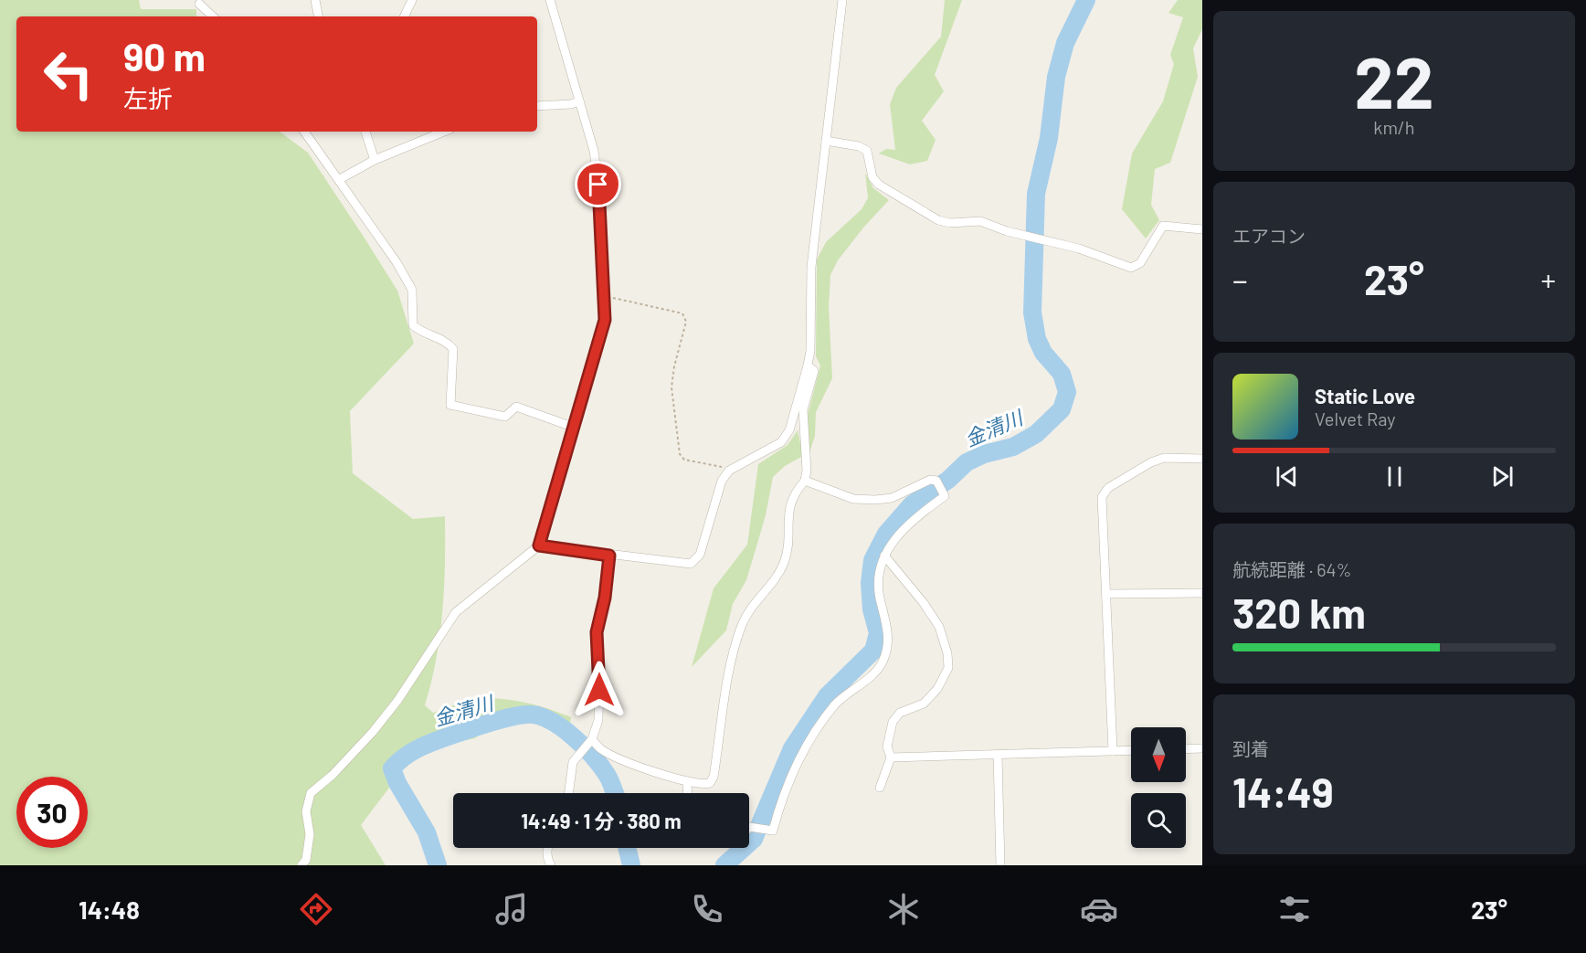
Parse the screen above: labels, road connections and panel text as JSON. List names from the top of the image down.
{
  "water": ["金清川"],
  "north": "bottom",
  "page": {
    "tile": [
      ["22", "km/h"],
      "エアコン",
      ["航続距離 · 64%", "320 km"],
      ["到着", "14:49"]
    ],
    "turn": ["90 m", "左折"],
    "heat": ["−", "23°", "+"],
    "song": ["Static Love", "Velvet Ray"],
    "limit": "30",
    "trip": "14:49 · 1 分 · 380 m",
    "tabs": ["14:48", "23°"]
  }
}
